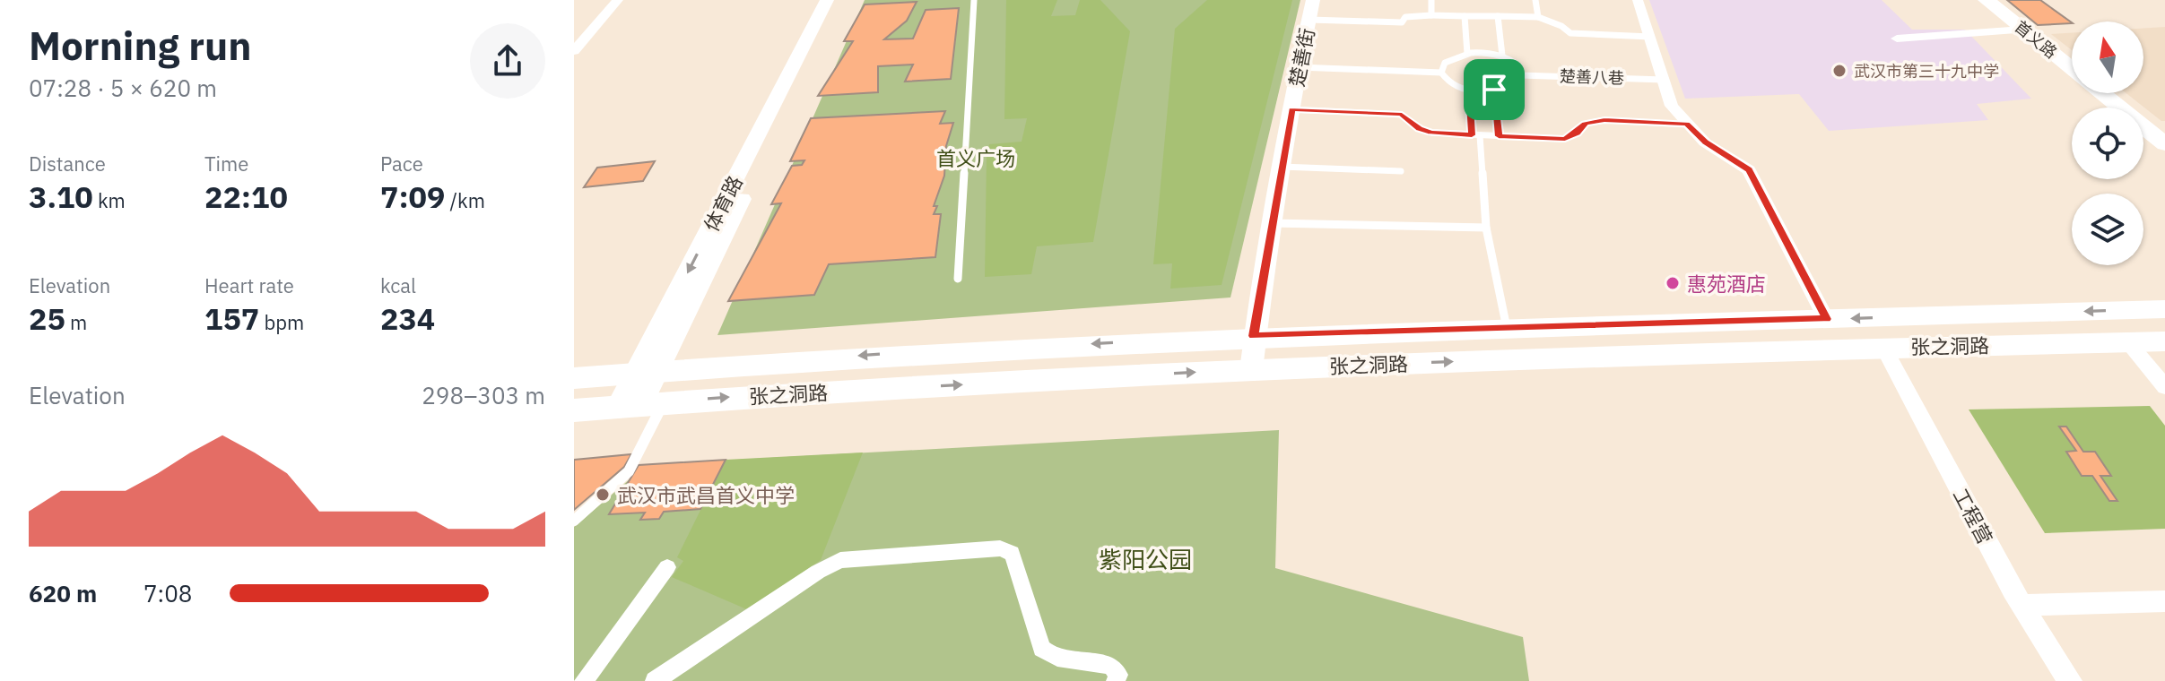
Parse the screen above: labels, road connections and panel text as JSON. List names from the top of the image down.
{
  "streets": {
    "main road": ["首义路", "张之洞路"],
    "street": ["楚善街", "体育路", "工程营"],
    "lane": ["楚善八巷"]
  },
  "crossings": [
    ["楚善街", "张之洞路"],
    ["体育路", "张之洞路"],
    ["张之洞路", "工程营"]
  ],
  "parks": ["首义广场", "紫阳公园"],
  "places": ["武汉市第三十九中学", "惠苑酒店", "武汉市武昌首义中学"],
  "north": "top",
  "page": {
    "heading": ["Morning run", "07:28 · 5 × 620 m"],
    "stats": [
      ["Distance", "3.10 km"],
      ["Time", "22:10"],
      ["Pace", "7:09 /km"],
      ["Elevation", "25 m"],
      ["Heart rate", "157 bpm"],
      ["kcal", "234"]
    ],
    "chart": ["Elevation", "298–303 m"],
    "list": [
      {
        "name": "620 m",
        "note": "7:08"
      }
    ]
  }
}
